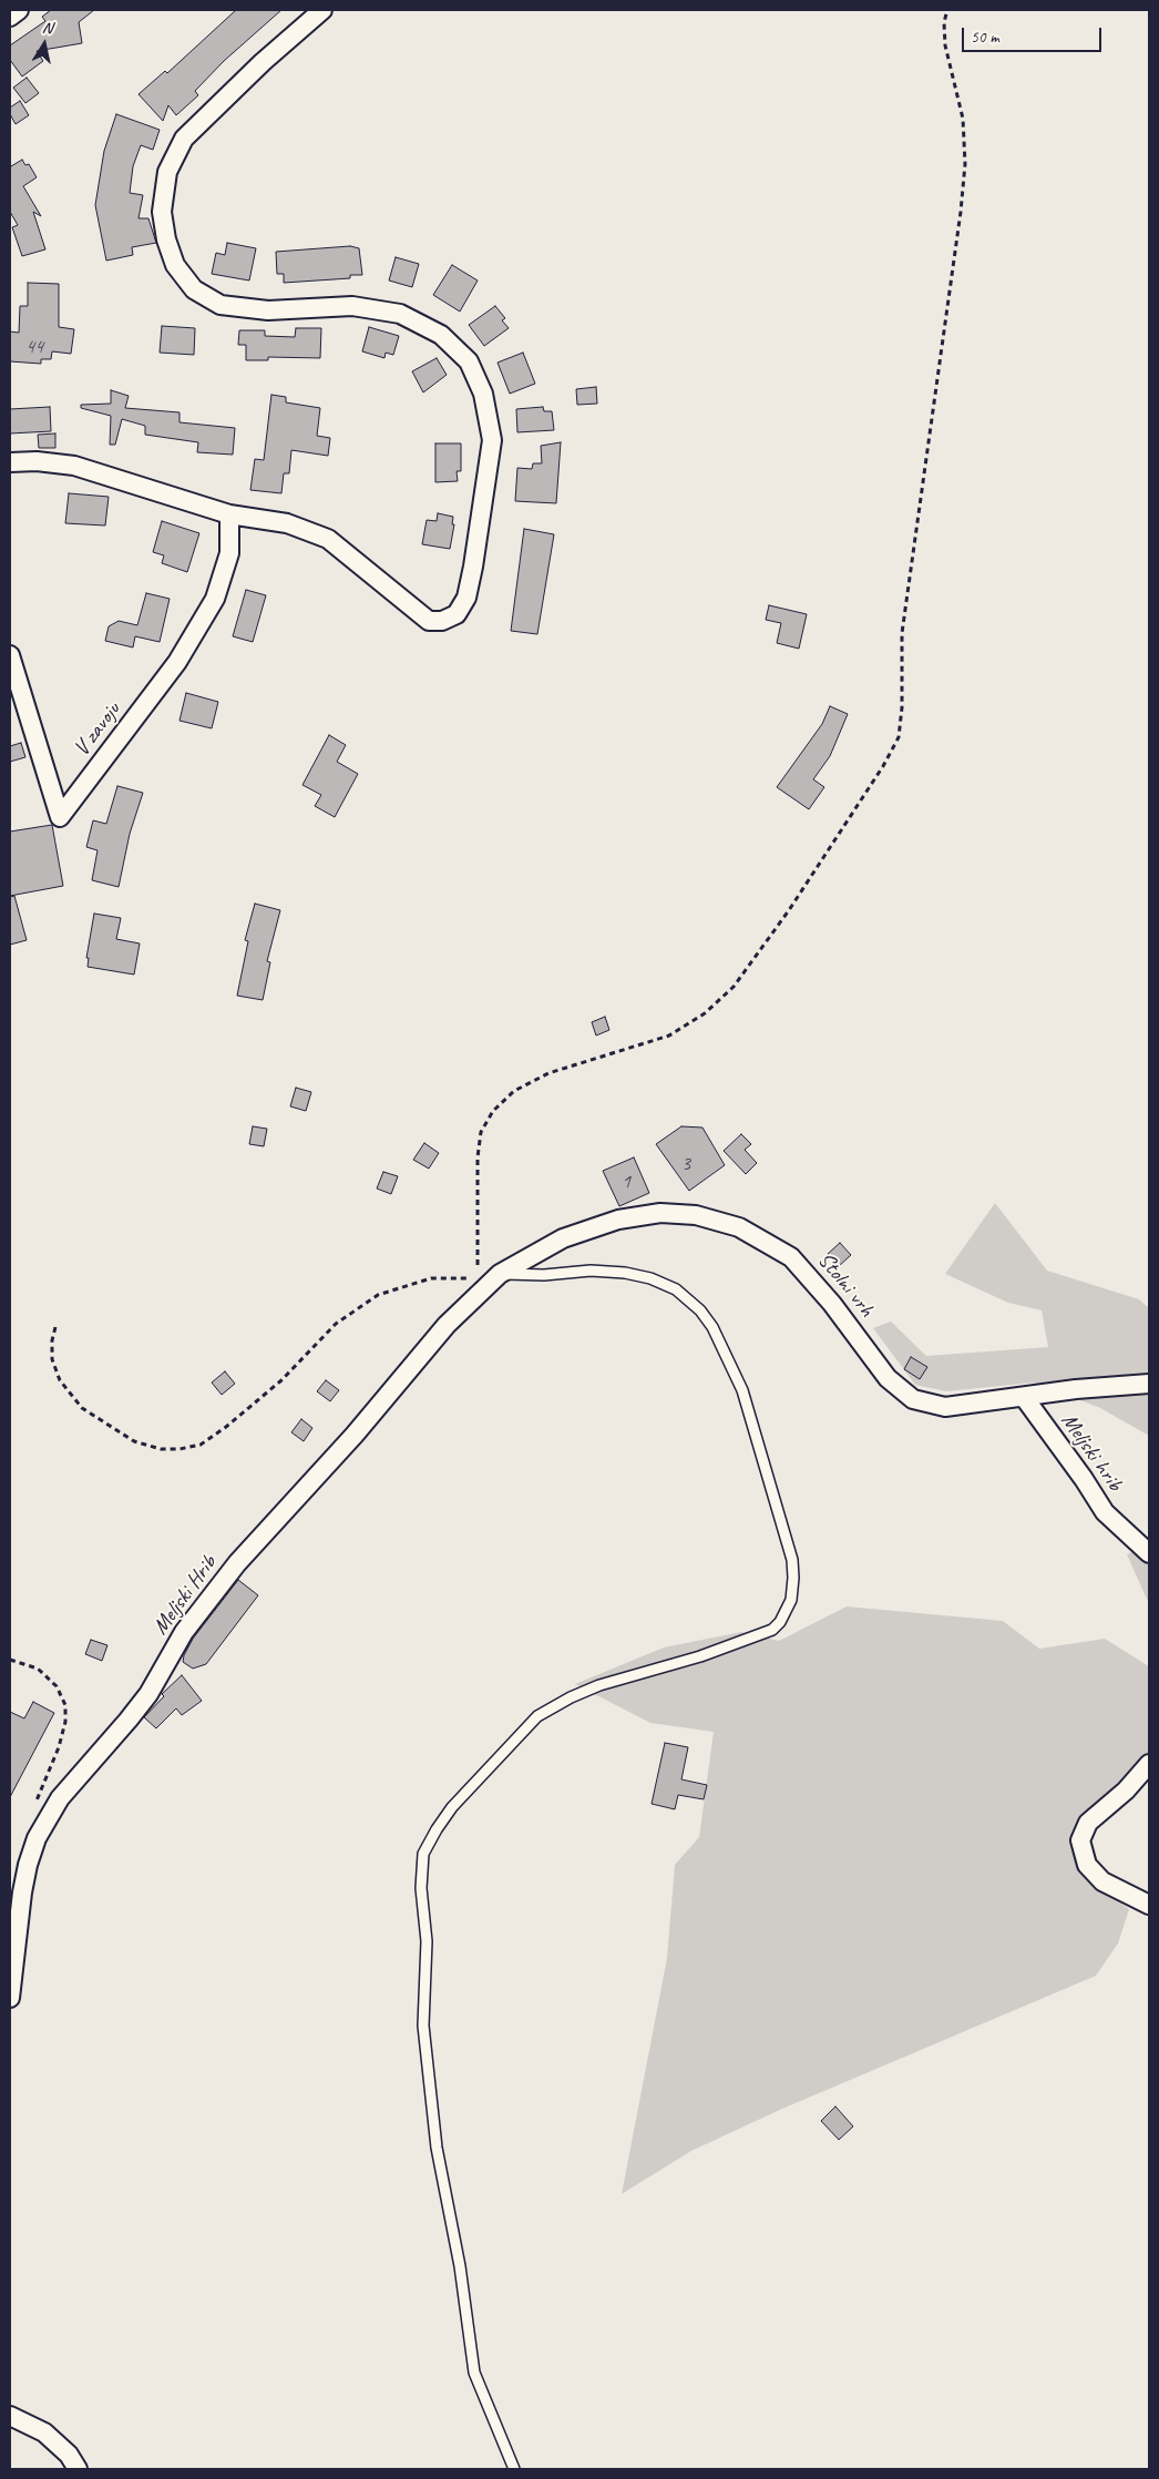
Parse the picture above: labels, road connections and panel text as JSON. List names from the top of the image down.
{
  "streets": {
    "street": [
      "V zavoju",
      "Stolni vrh",
      "Meljski hrib",
      "Meljski Hrib"
    ]
  },
  "crossings": [
    ["Stolni vrh", "Meljski hrib"],
    ["Stolni vrh", "Meljski Hrib"]
  ],
  "house_numbers": ["44", "3", "1"],
  "scale_bar": "50 m",
  "north": "top"
}
